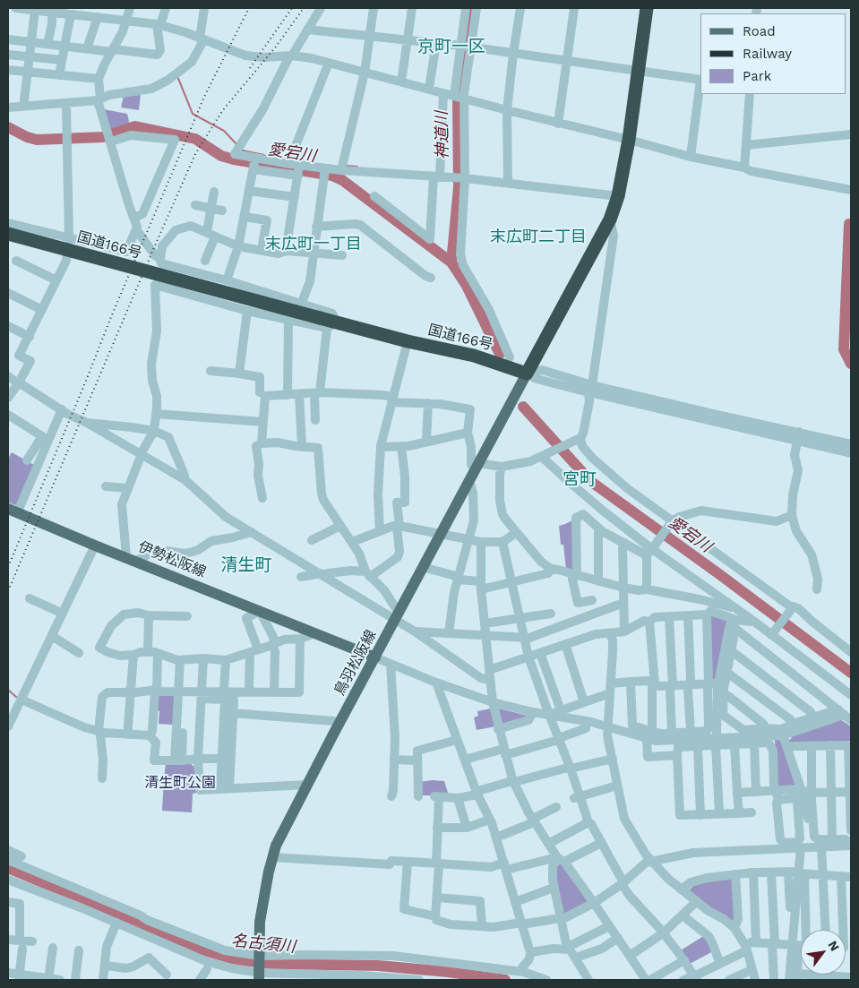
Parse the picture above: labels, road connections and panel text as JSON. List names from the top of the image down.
{
  "streets": {
    "highway": ["国道166号"],
    "main road": ["伊勢松阪線", "鳥羽松阪線"]
  },
  "crossings": [
    ["国道166号", "鳥羽松阪線"],
    ["伊勢松阪線", "鳥羽松阪線"]
  ],
  "districts": [
    "京町一区",
    "末広町二丁目",
    "末広町一丁目",
    "宮町",
    "清生町"
  ],
  "water": ["神道川", "愛宕川", "名古須川"],
  "parks": ["清生町公園"],
  "legend": ["Road", "Railway", "Park"],
  "north": "top right"
}
